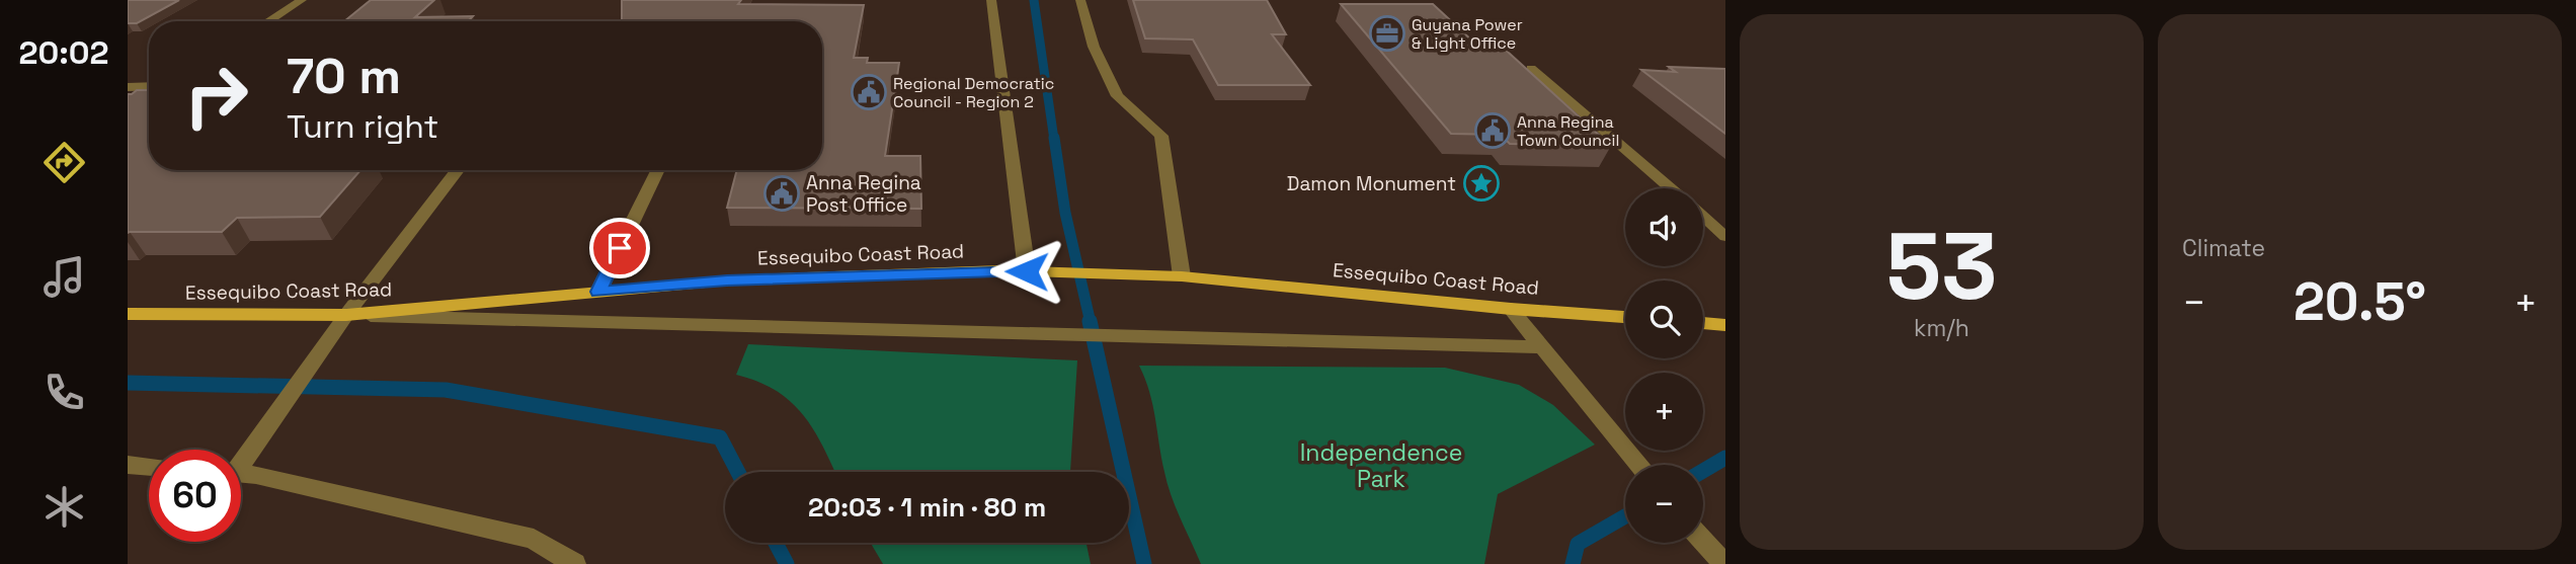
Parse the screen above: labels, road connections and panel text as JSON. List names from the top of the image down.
{
  "streets": {
    "main road": ["Essequibo Coast Road"]
  },
  "parks": ["Independence Park"],
  "places": {
    "office": ["Guyana Power & Light Office"],
    "public building": ["Regional Democratic Council - Region 2", "Anna Regina Town Council", "Anna Regina Post Office"],
    "place": ["Damon Monument"]
  },
  "page": {
    "tabs": "20:02",
    "tile": [
      ["53", "km/h"],
      "Climate"
    ],
    "turn": ["70 m", "Turn right"],
    "map_buttons": ["+", "−"],
    "heat": ["−", "20.5°", "+"],
    "limit": "60",
    "trip": "20:03 · 1 min · 80 m"
  }
}
